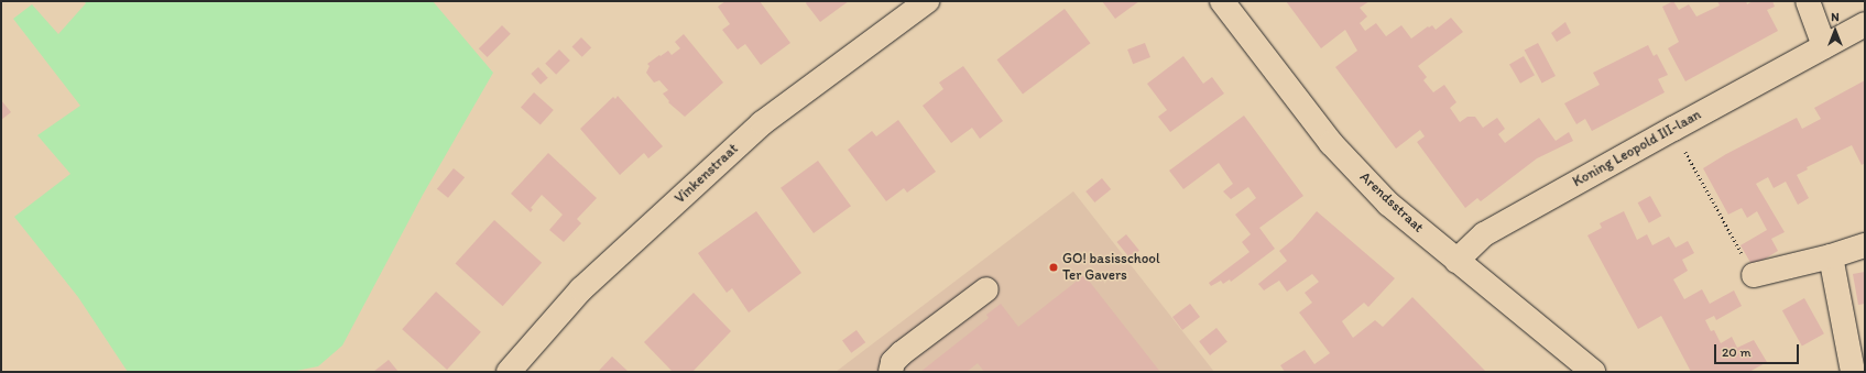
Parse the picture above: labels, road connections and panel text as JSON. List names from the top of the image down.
{
  "streets": {
    "street": ["Koning Leopold III-laan", "Vinkenstraat", "Arendsstraat"]
  },
  "crossings": [
    ["Koning Leopold III-laan", "Arendsstraat"]
  ],
  "places": ["GO! basisschool Ter Gavers"],
  "scale_bar": "20 m",
  "north": "top"
}
